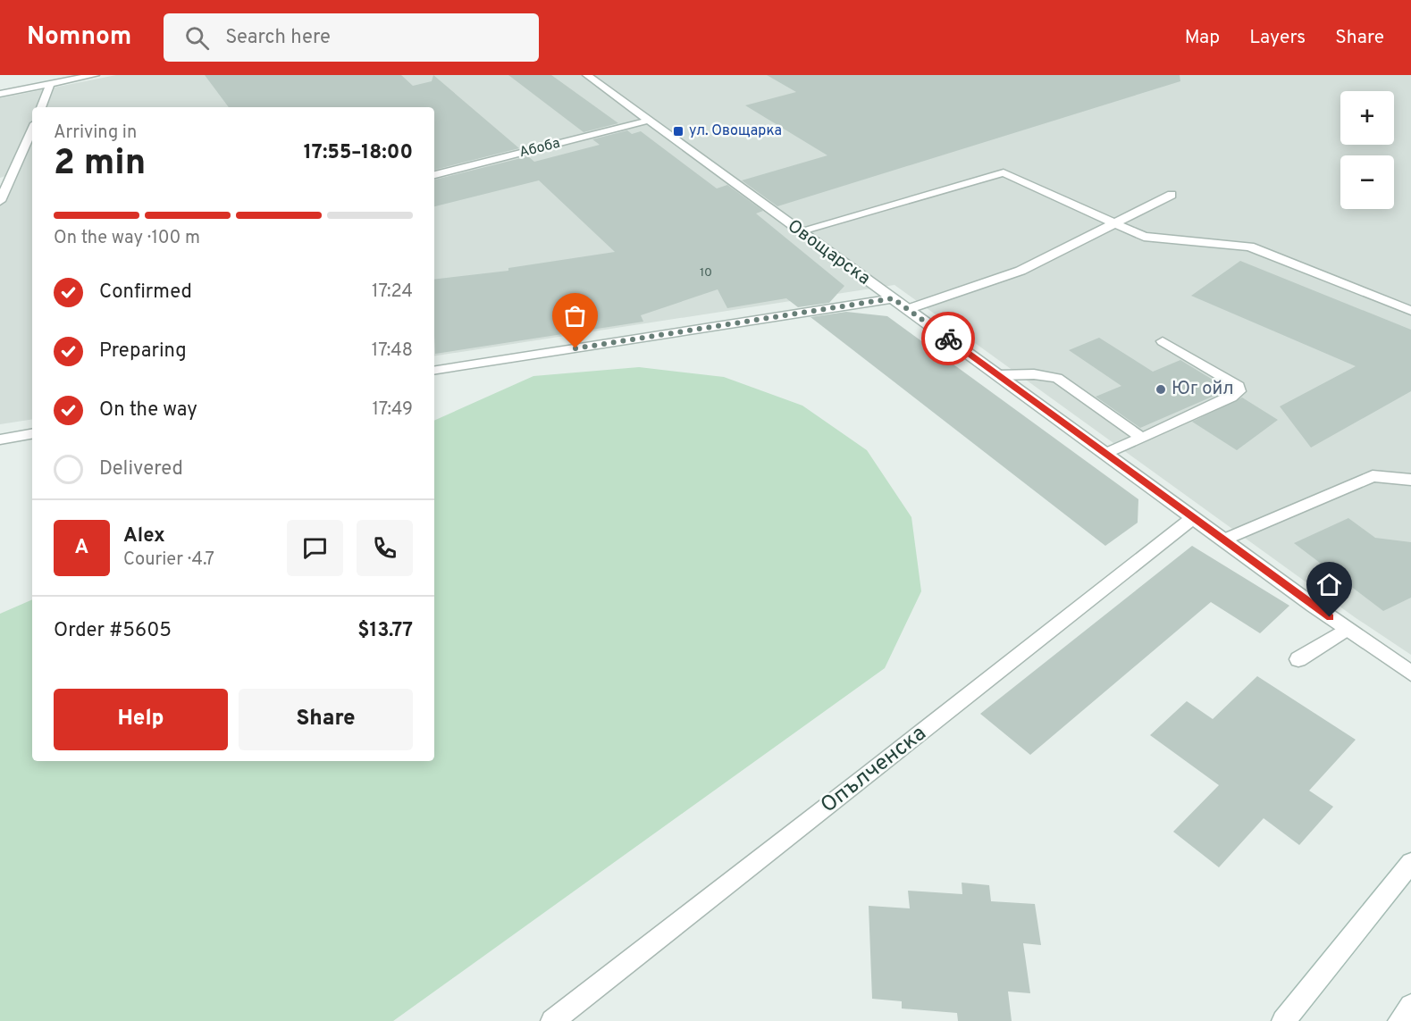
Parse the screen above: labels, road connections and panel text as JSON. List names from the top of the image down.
{
  "streets": {
    "street": ["Абоба", "Овощарска", "Опълченска"]
  },
  "crossings": [
    ["Абоба", "Овощарска"],
    ["Овощарска", "Опълченска"]
  ],
  "places": {
    "transit": ["ул. Овощарка"],
    "other": ["Юг ойл"]
  },
  "house_numbers": ["10"],
  "page": {
    "header": "Nomnom",
    "search": "Search here",
    "nav": ["Map", "Layers", "Share"],
    "map_buttons": ["+", "−"],
    "heading": ["2 min", "Arriving in", "17:55–18:00"],
    "panel": [
      "Alex",
      "Courier · 4.7",
      "Order #5605",
      "$13.77"
    ],
    "bar": "On the way · 100 m",
    "list": [
      ["Confirmed", "17:24"],
      ["Preparing", "17:48"],
      ["On the way", "17:49"],
      "Delivered"
    ],
    "round": "A",
    "buttons": ["Help", "Share"]
  }
}
